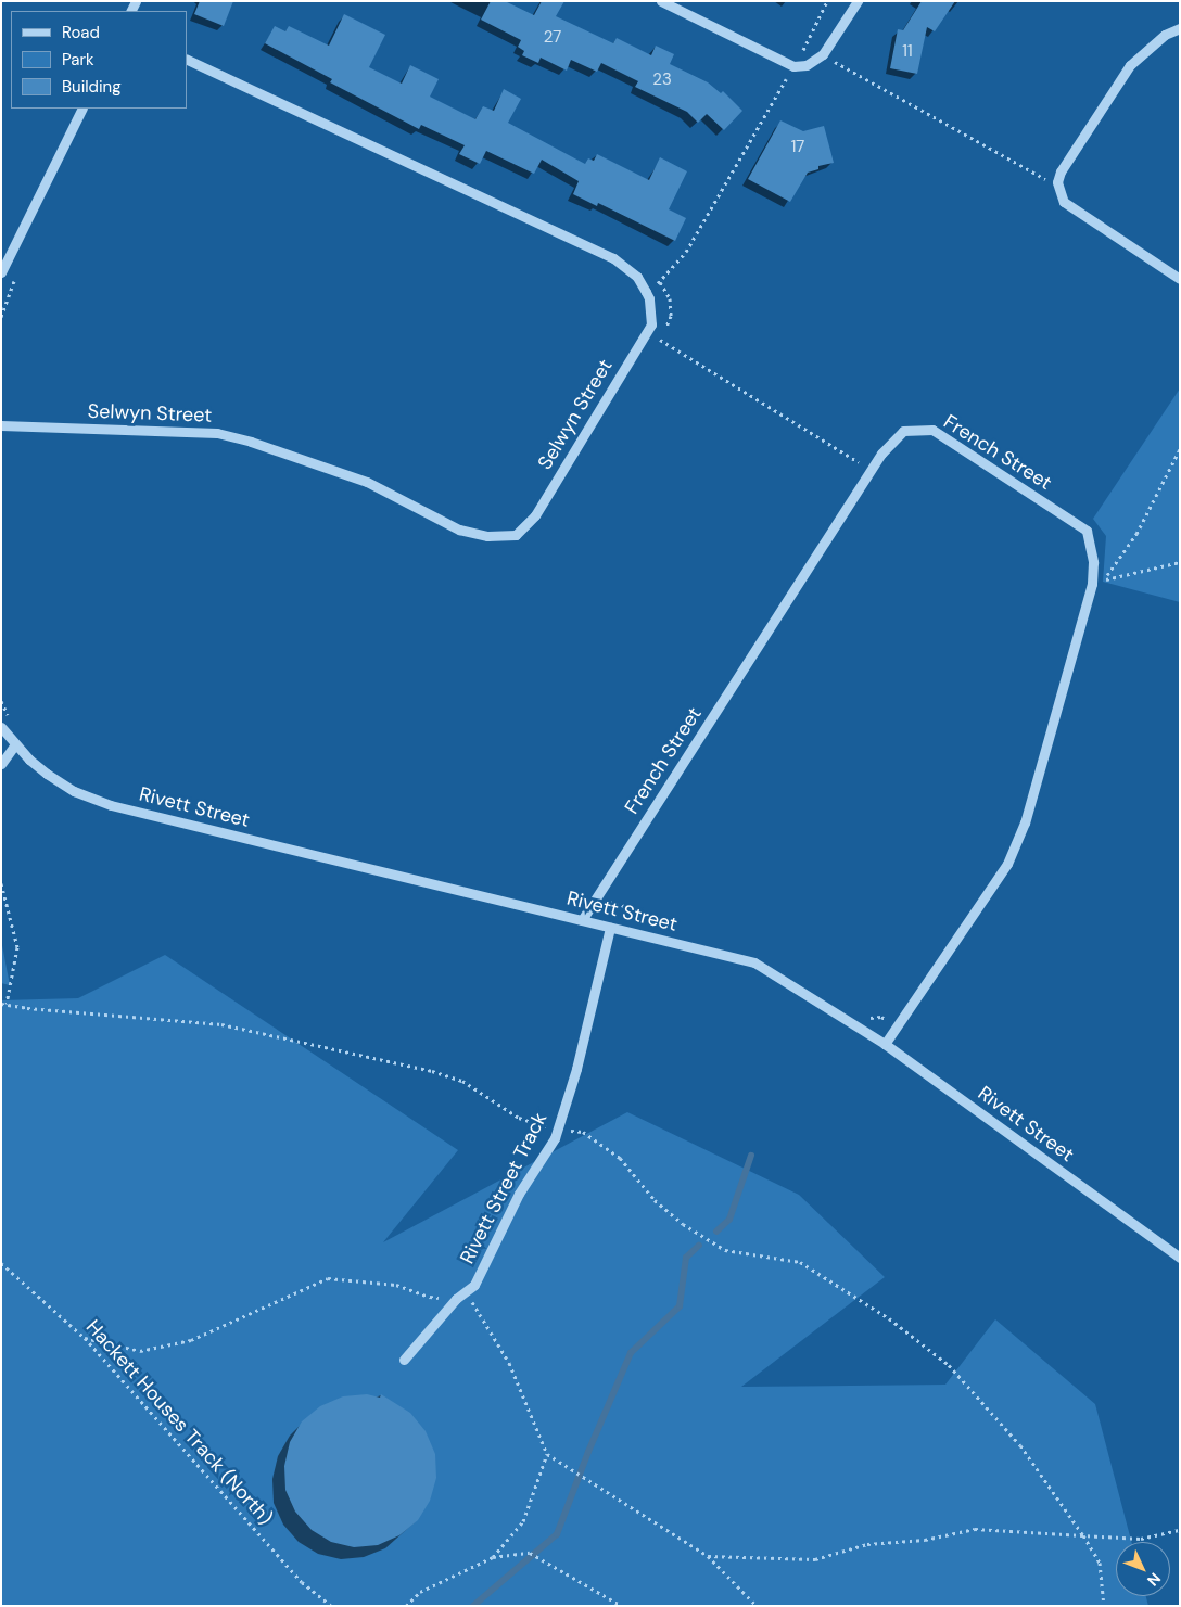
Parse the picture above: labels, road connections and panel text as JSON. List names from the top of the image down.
{
  "streets": {
    "street": [
      "Selwyn Street",
      "French Street",
      "Rivett Street",
      "Rivett Street Track"
    ],
    "path": ["Hackett Houses Track (North)"]
  },
  "crossings": [
    ["French Street", "Rivett Street"],
    ["Rivett Street", "Rivett Street Track"]
  ],
  "house_numbers": [
    "27",
    "11",
    "23",
    "17"
  ],
  "legend": ["Road", "Park", "Building"],
  "north": "bottom right"
}
